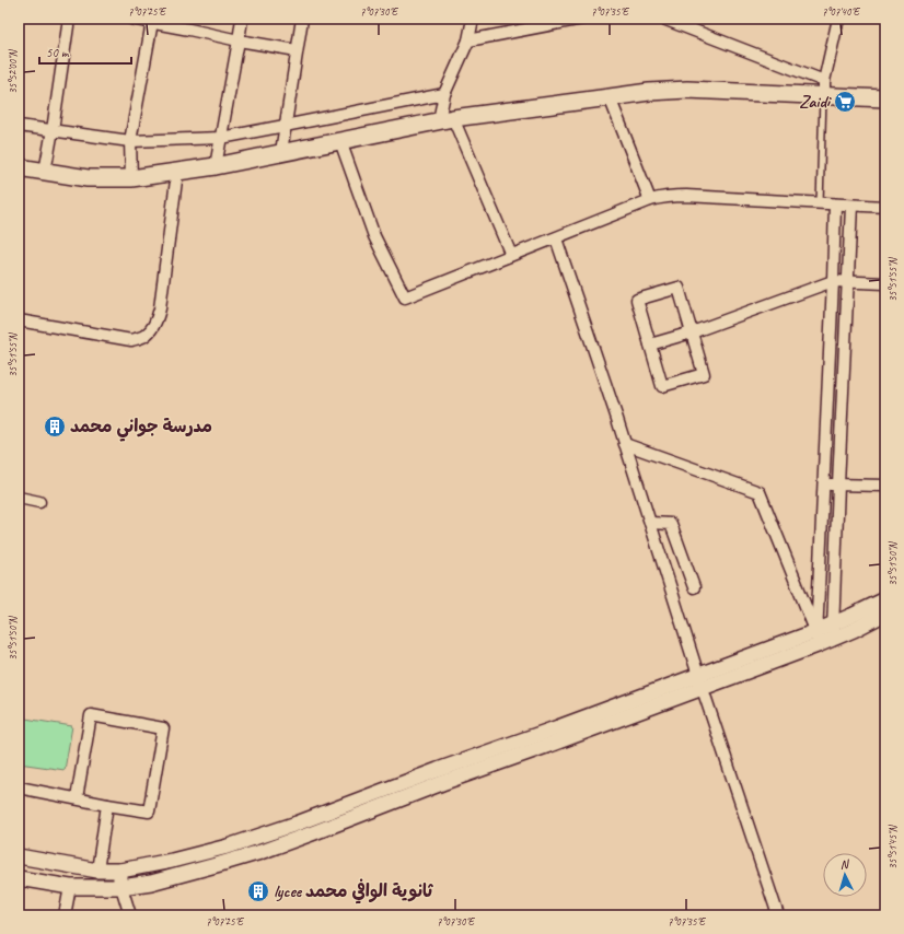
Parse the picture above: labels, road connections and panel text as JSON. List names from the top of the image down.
{
  "places": {
    "supermarket": ["Zaidi"],
    "building": ["مدرسة جواني محمد", "lycee ثانوية الوافي محمد"]
  },
  "scale_bar": "50 m",
  "north": "top",
  "coordinates": [
    "7°07'25\"E",
    "7°07'30\"E",
    "7°07'35\"E",
    "7°07'40\"E",
    "35°52'00\"N",
    "35°51'55\"N",
    "35°51'50\"N",
    "35°51'45\"N"
  ]
}
